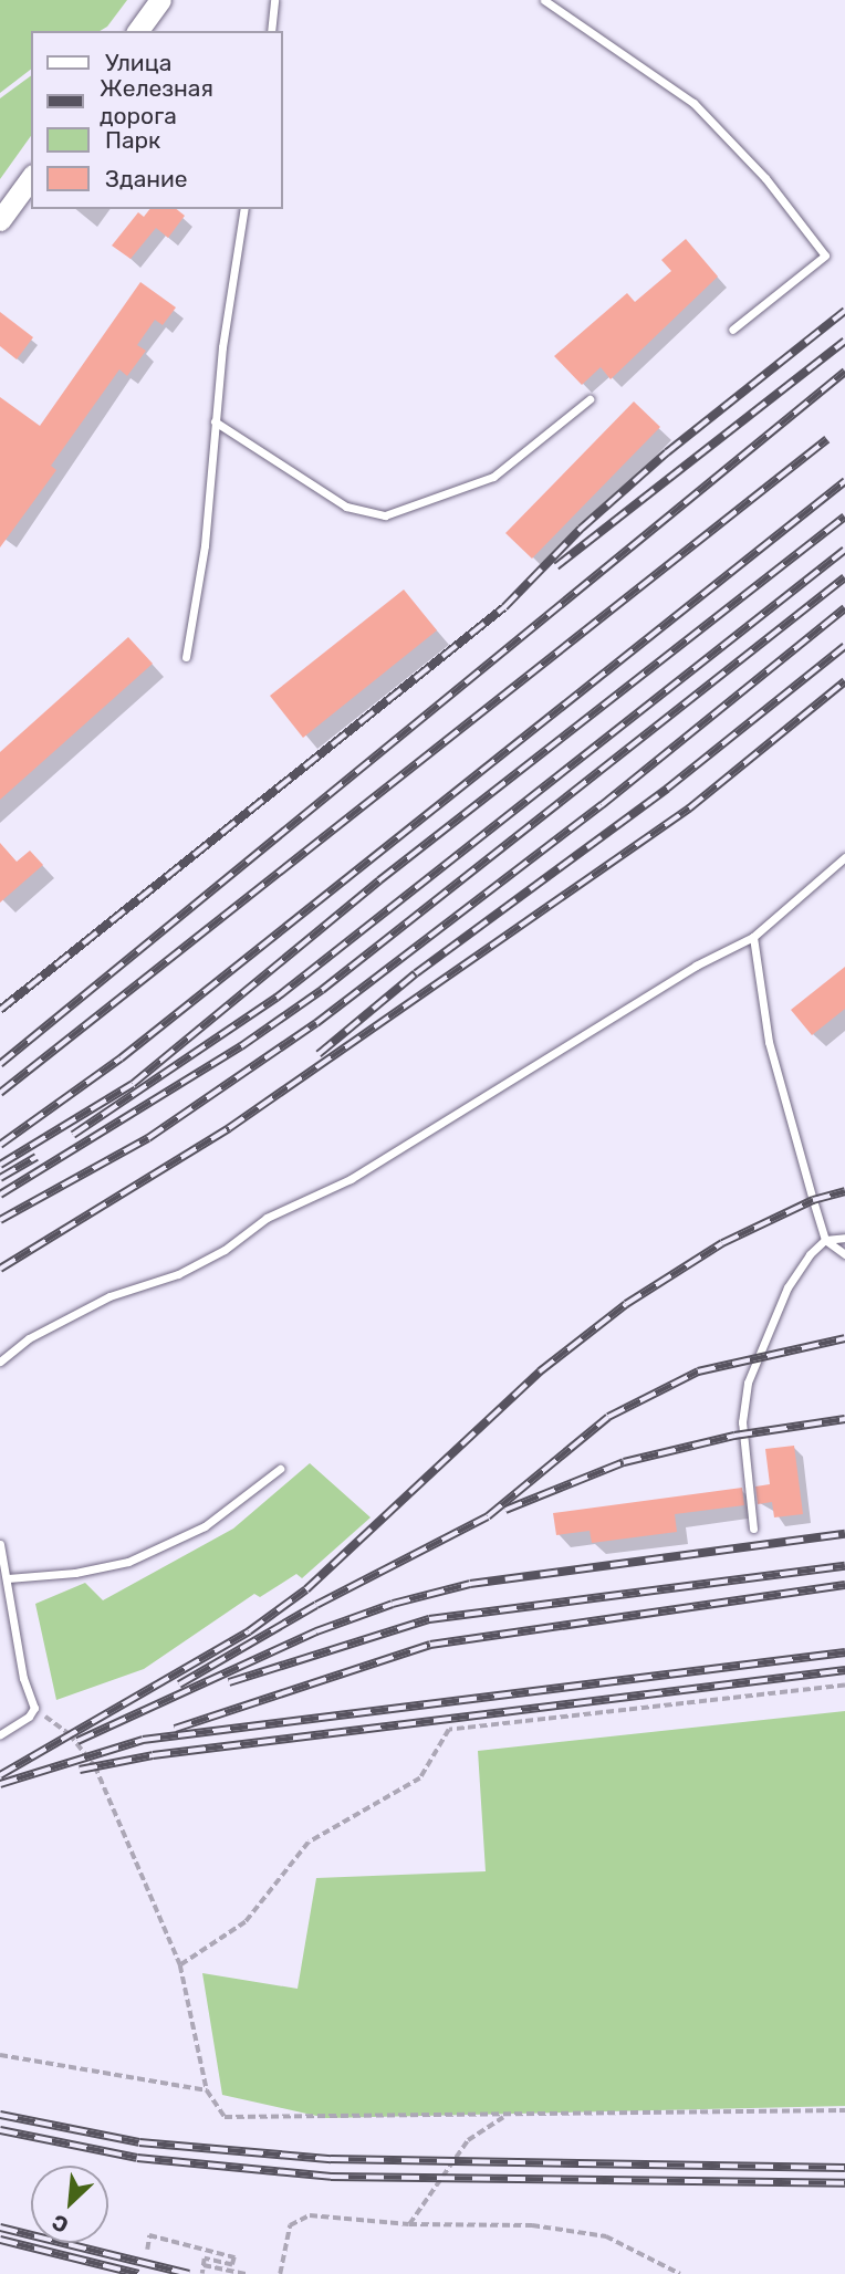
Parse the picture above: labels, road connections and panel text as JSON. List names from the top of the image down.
{
  "legend": [
    "Улица",
    "Железная дорога",
    "Парк",
    "Здание"
  ],
  "north": "bottom left"
}
